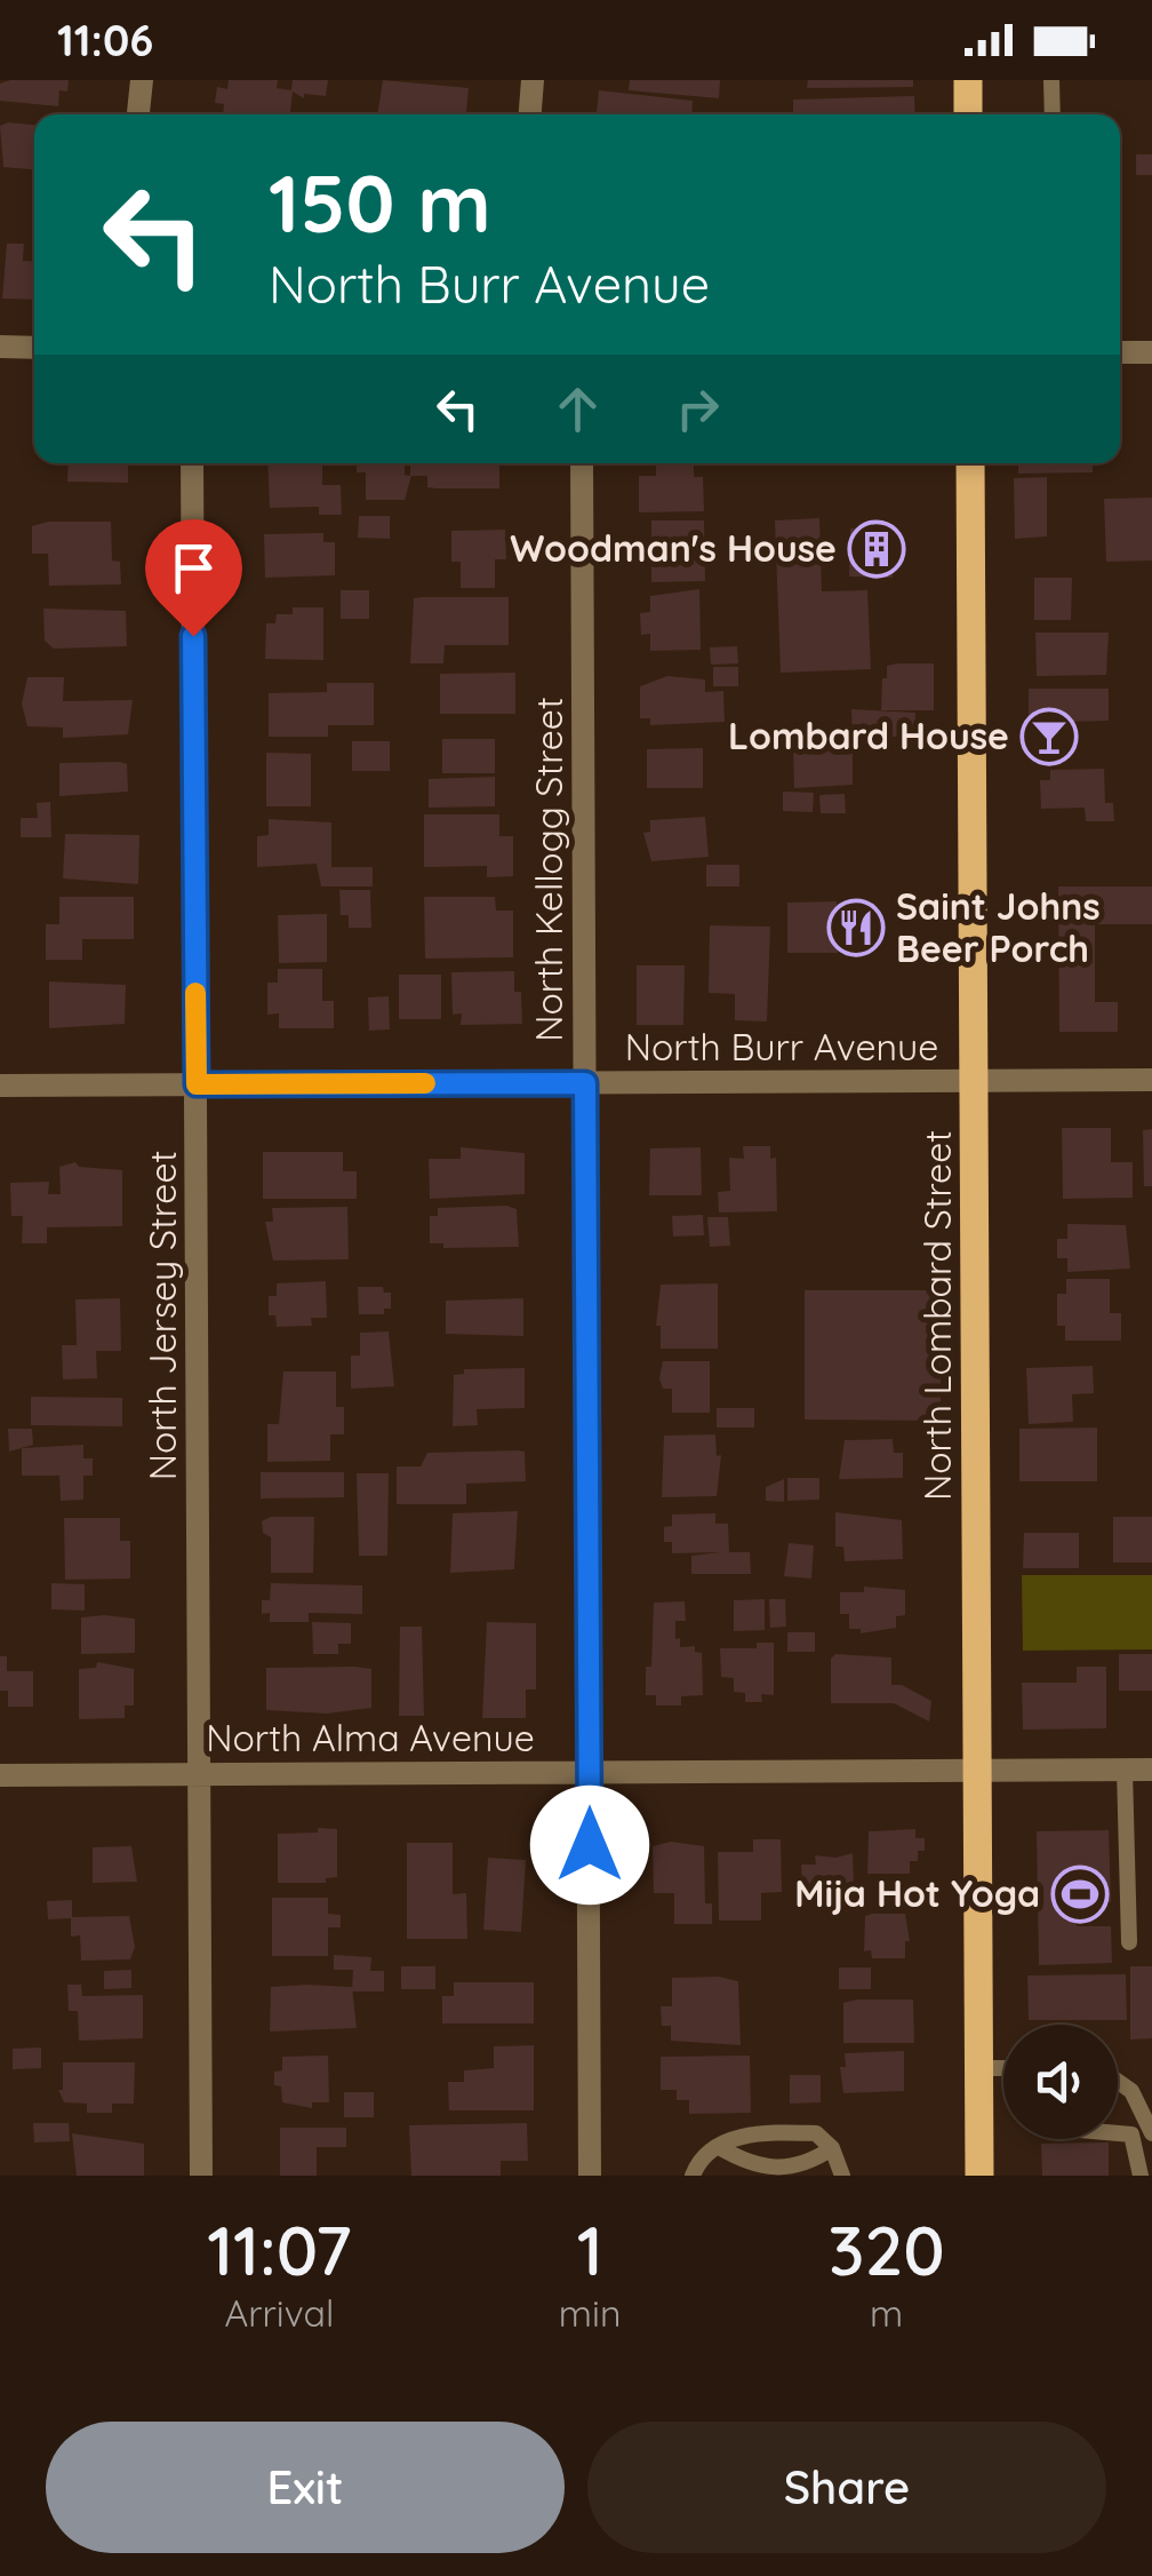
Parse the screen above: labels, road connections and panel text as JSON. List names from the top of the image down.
{
  "streets": {
    "main road": ["North Lombard Street"],
    "street": [
      "North Kellogg Street",
      "North Burr Avenue",
      "North Jersey Street",
      "North Alma Avenue"
    ]
  },
  "crossings": [
    ["North Kellogg Street", "North Burr Avenue"],
    ["North Kellogg Street", "North Alma Avenue"],
    ["North Burr Avenue", "North Jersey Street"],
    ["North Burr Avenue", "North Lombard Street"],
    ["North Jersey Street", "North Alma Avenue"],
    ["North Lombard Street", "North Alma Avenue"]
  ],
  "places": {
    "building": ["Woodman's House"],
    "bar": ["Lombard House"],
    "restaurant": ["Saint Johns Beer Porch"],
    "sports": ["Mija Hot Yoga"]
  },
  "page": {
    "status": "11:06",
    "turn": ["150 m", "North Burr Avenue"],
    "eta": [
      "11:07",
      "Arrival",
      "1",
      "min",
      "320",
      "m"
    ],
    "buttons": ["Exit", "Share"]
  }
}
